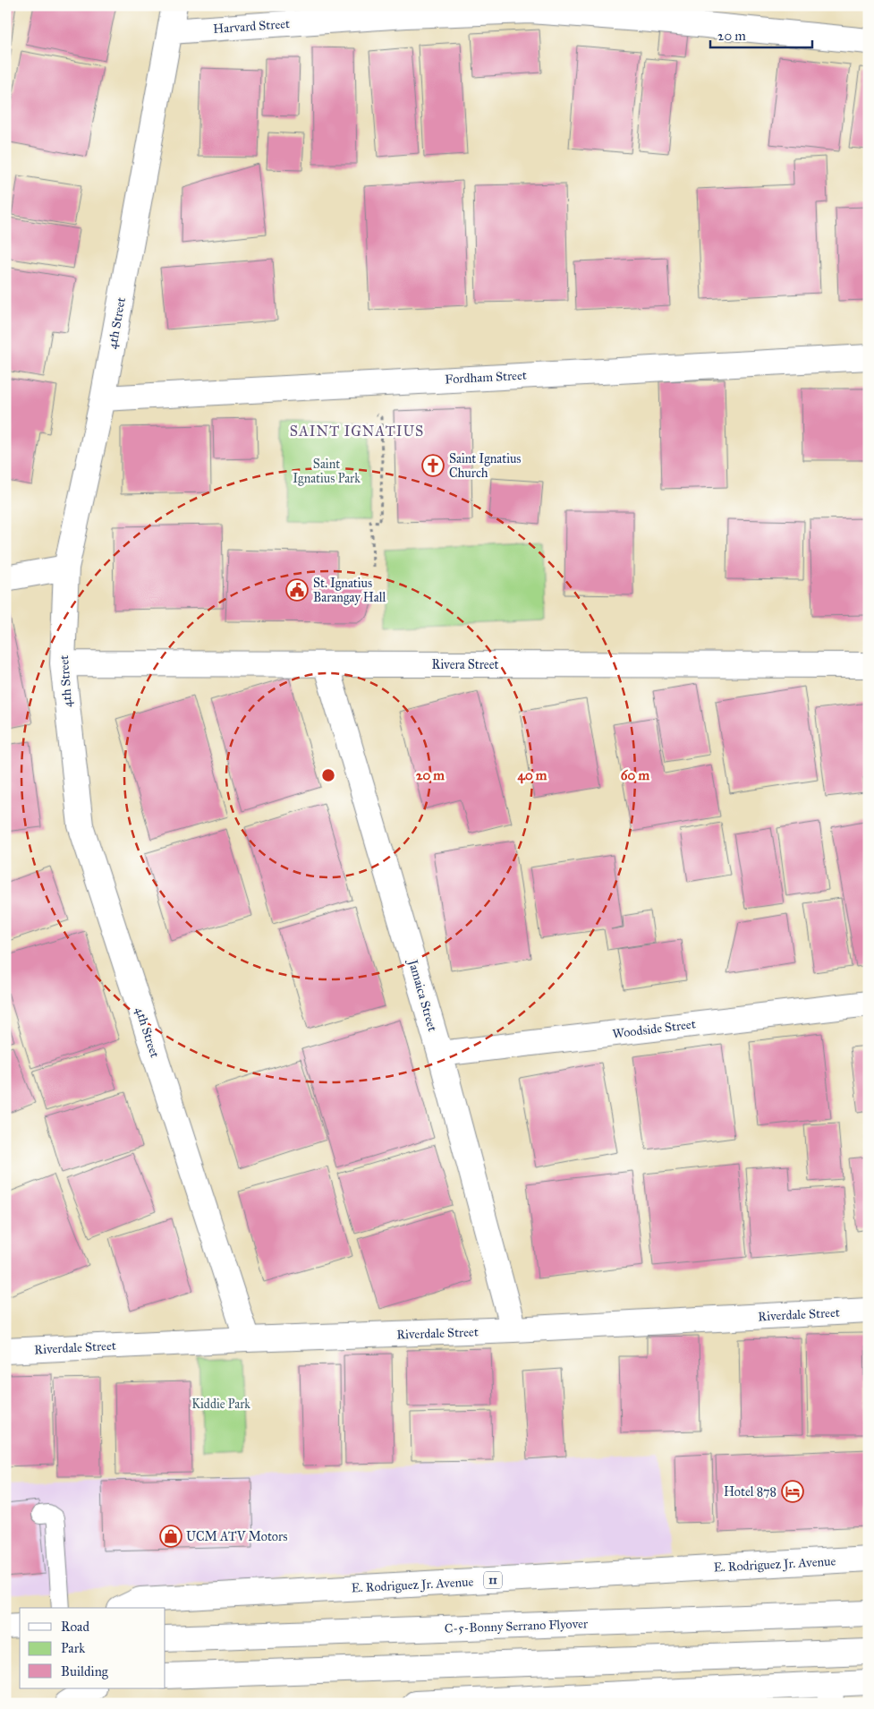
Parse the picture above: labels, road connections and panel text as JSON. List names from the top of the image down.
{
  "streets": {
    "street": [
      "Harvard Street",
      "4th Street",
      "Fordham Street",
      "Rivera Street",
      "Jamaica Street",
      "Woodside Street",
      "Riverdale Street",
      "E. Rodriguez Jr. Avenue",
      "11",
      "C-5-Bonny Serrano Flyover"
    ]
  },
  "crossings": [
    ["Harvard Street", "4th Street"],
    ["4th Street", "Fordham Street"],
    ["4th Street", "Rivera Street"],
    ["4th Street", "Riverdale Street"],
    ["Rivera Street", "Jamaica Street"],
    ["Jamaica Street", "Woodside Street"],
    ["Jamaica Street", "Riverdale Street"]
  ],
  "districts": ["SAINT IGNATIUS"],
  "parks": ["Saint Ignatius Park", "Kiddie Park"],
  "places": {
    "church": ["Saint Ignatius Church"],
    "public building": ["St. Ignatius Barangay Hall"],
    "hotel": ["Hotel 878"],
    "shop": ["UCM ATV Motors"]
  },
  "legend": ["Road", "Park", "Building"],
  "scale_bar": "20 m",
  "rings": ["20 m", "40 m", "60 m"]
}
